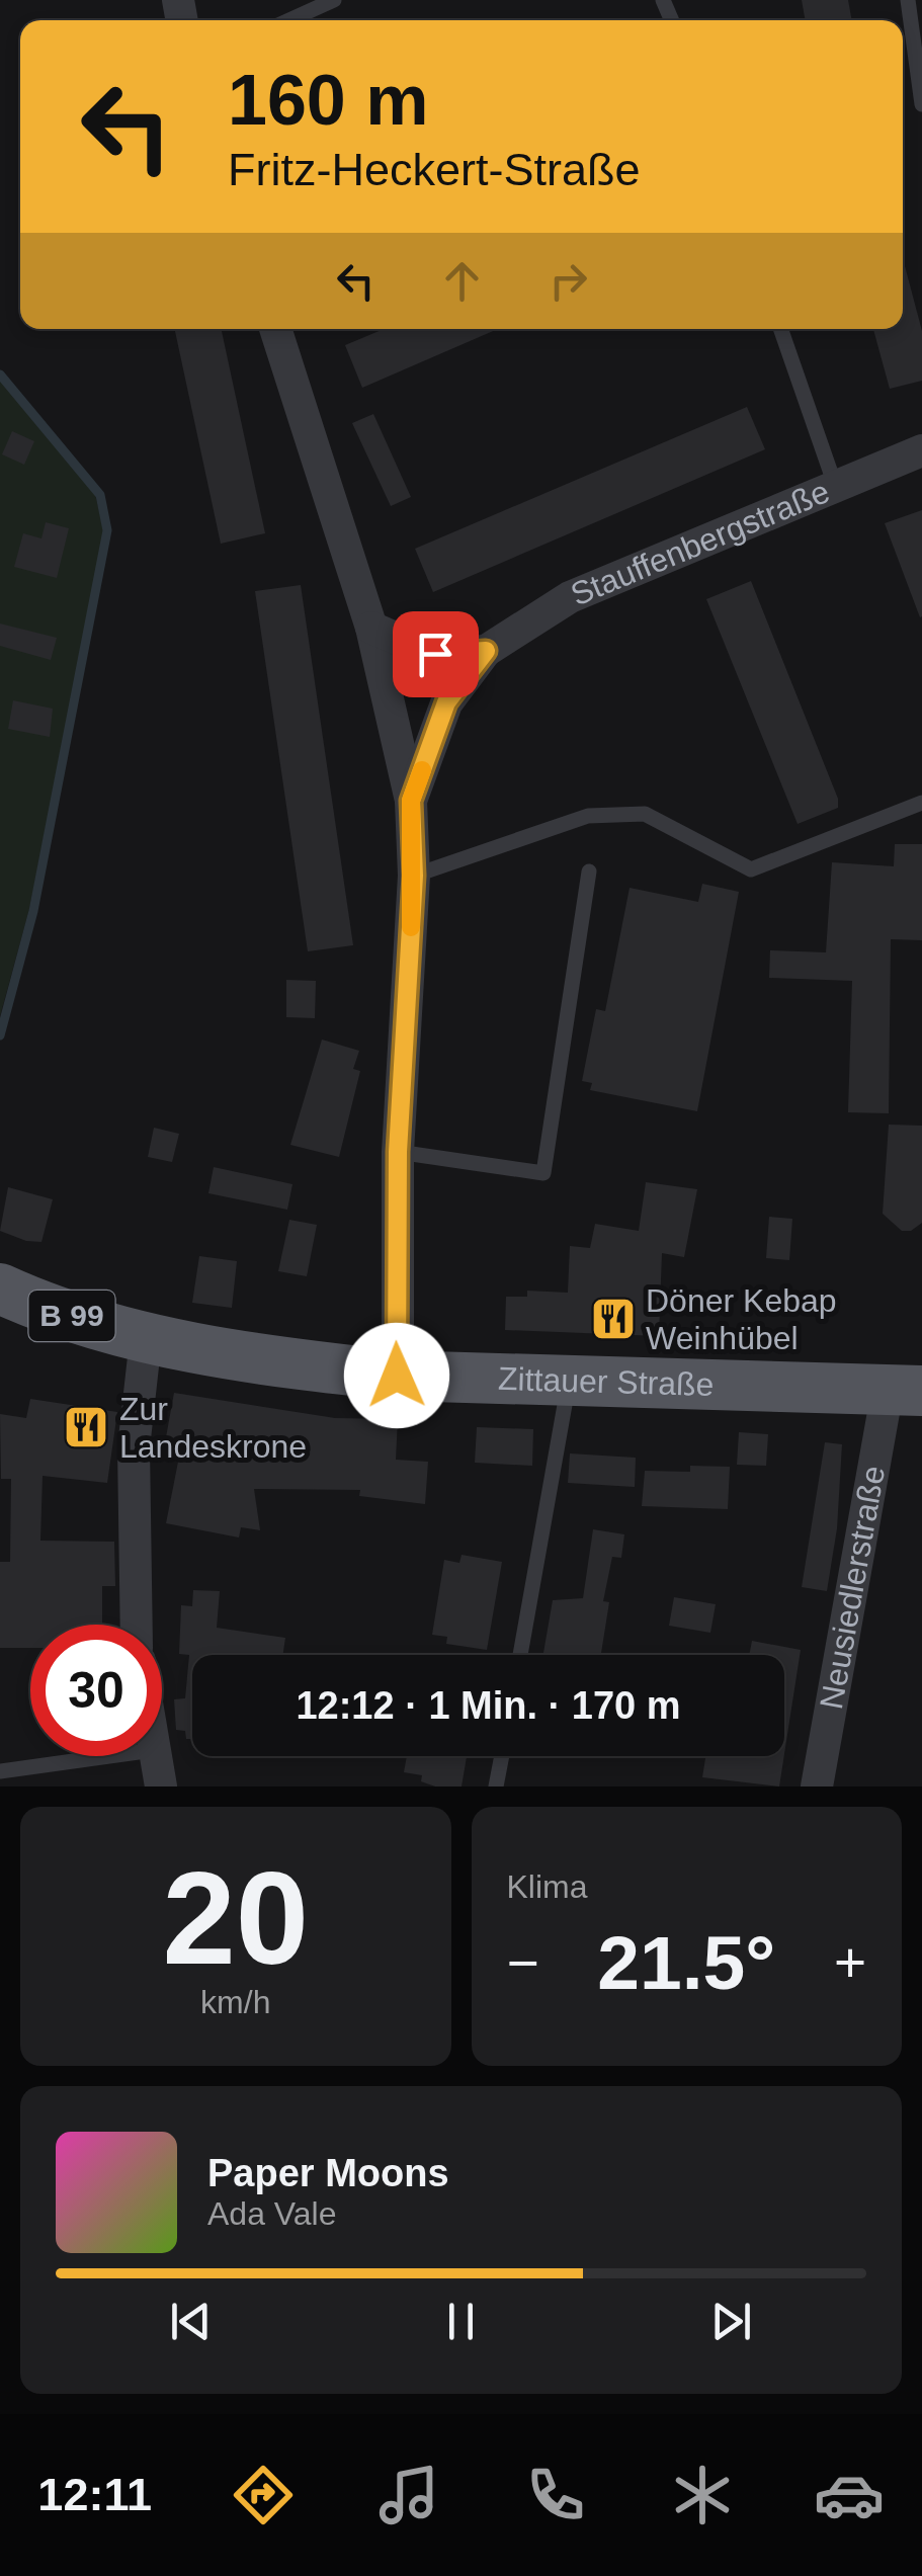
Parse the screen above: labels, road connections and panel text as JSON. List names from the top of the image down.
{
  "streets": {
    "main road": ["B 99", "Zittauer Straße"],
    "street": ["Stauffenbergstraße", "Neusiedlerstraße"]
  },
  "crossings": [
    ["Zittauer Straße", "Neusiedlerstraße"]
  ],
  "places": {
    "restaurant": ["Döner Kebap Weinhübel", "Zur Landeskrone"]
  },
  "page": {
    "turn": ["160 m", "Fritz-Heckert-Straße"],
    "limit": "30",
    "trip": "12:12 · 1 Min. · 170 m",
    "tile": [
      ["20", "km/h"],
      "Klima"
    ],
    "heat": ["−", "21.5°", "+"],
    "song": ["Paper Moons", "Ada Vale"],
    "tabs": "12:11"
  }
}
